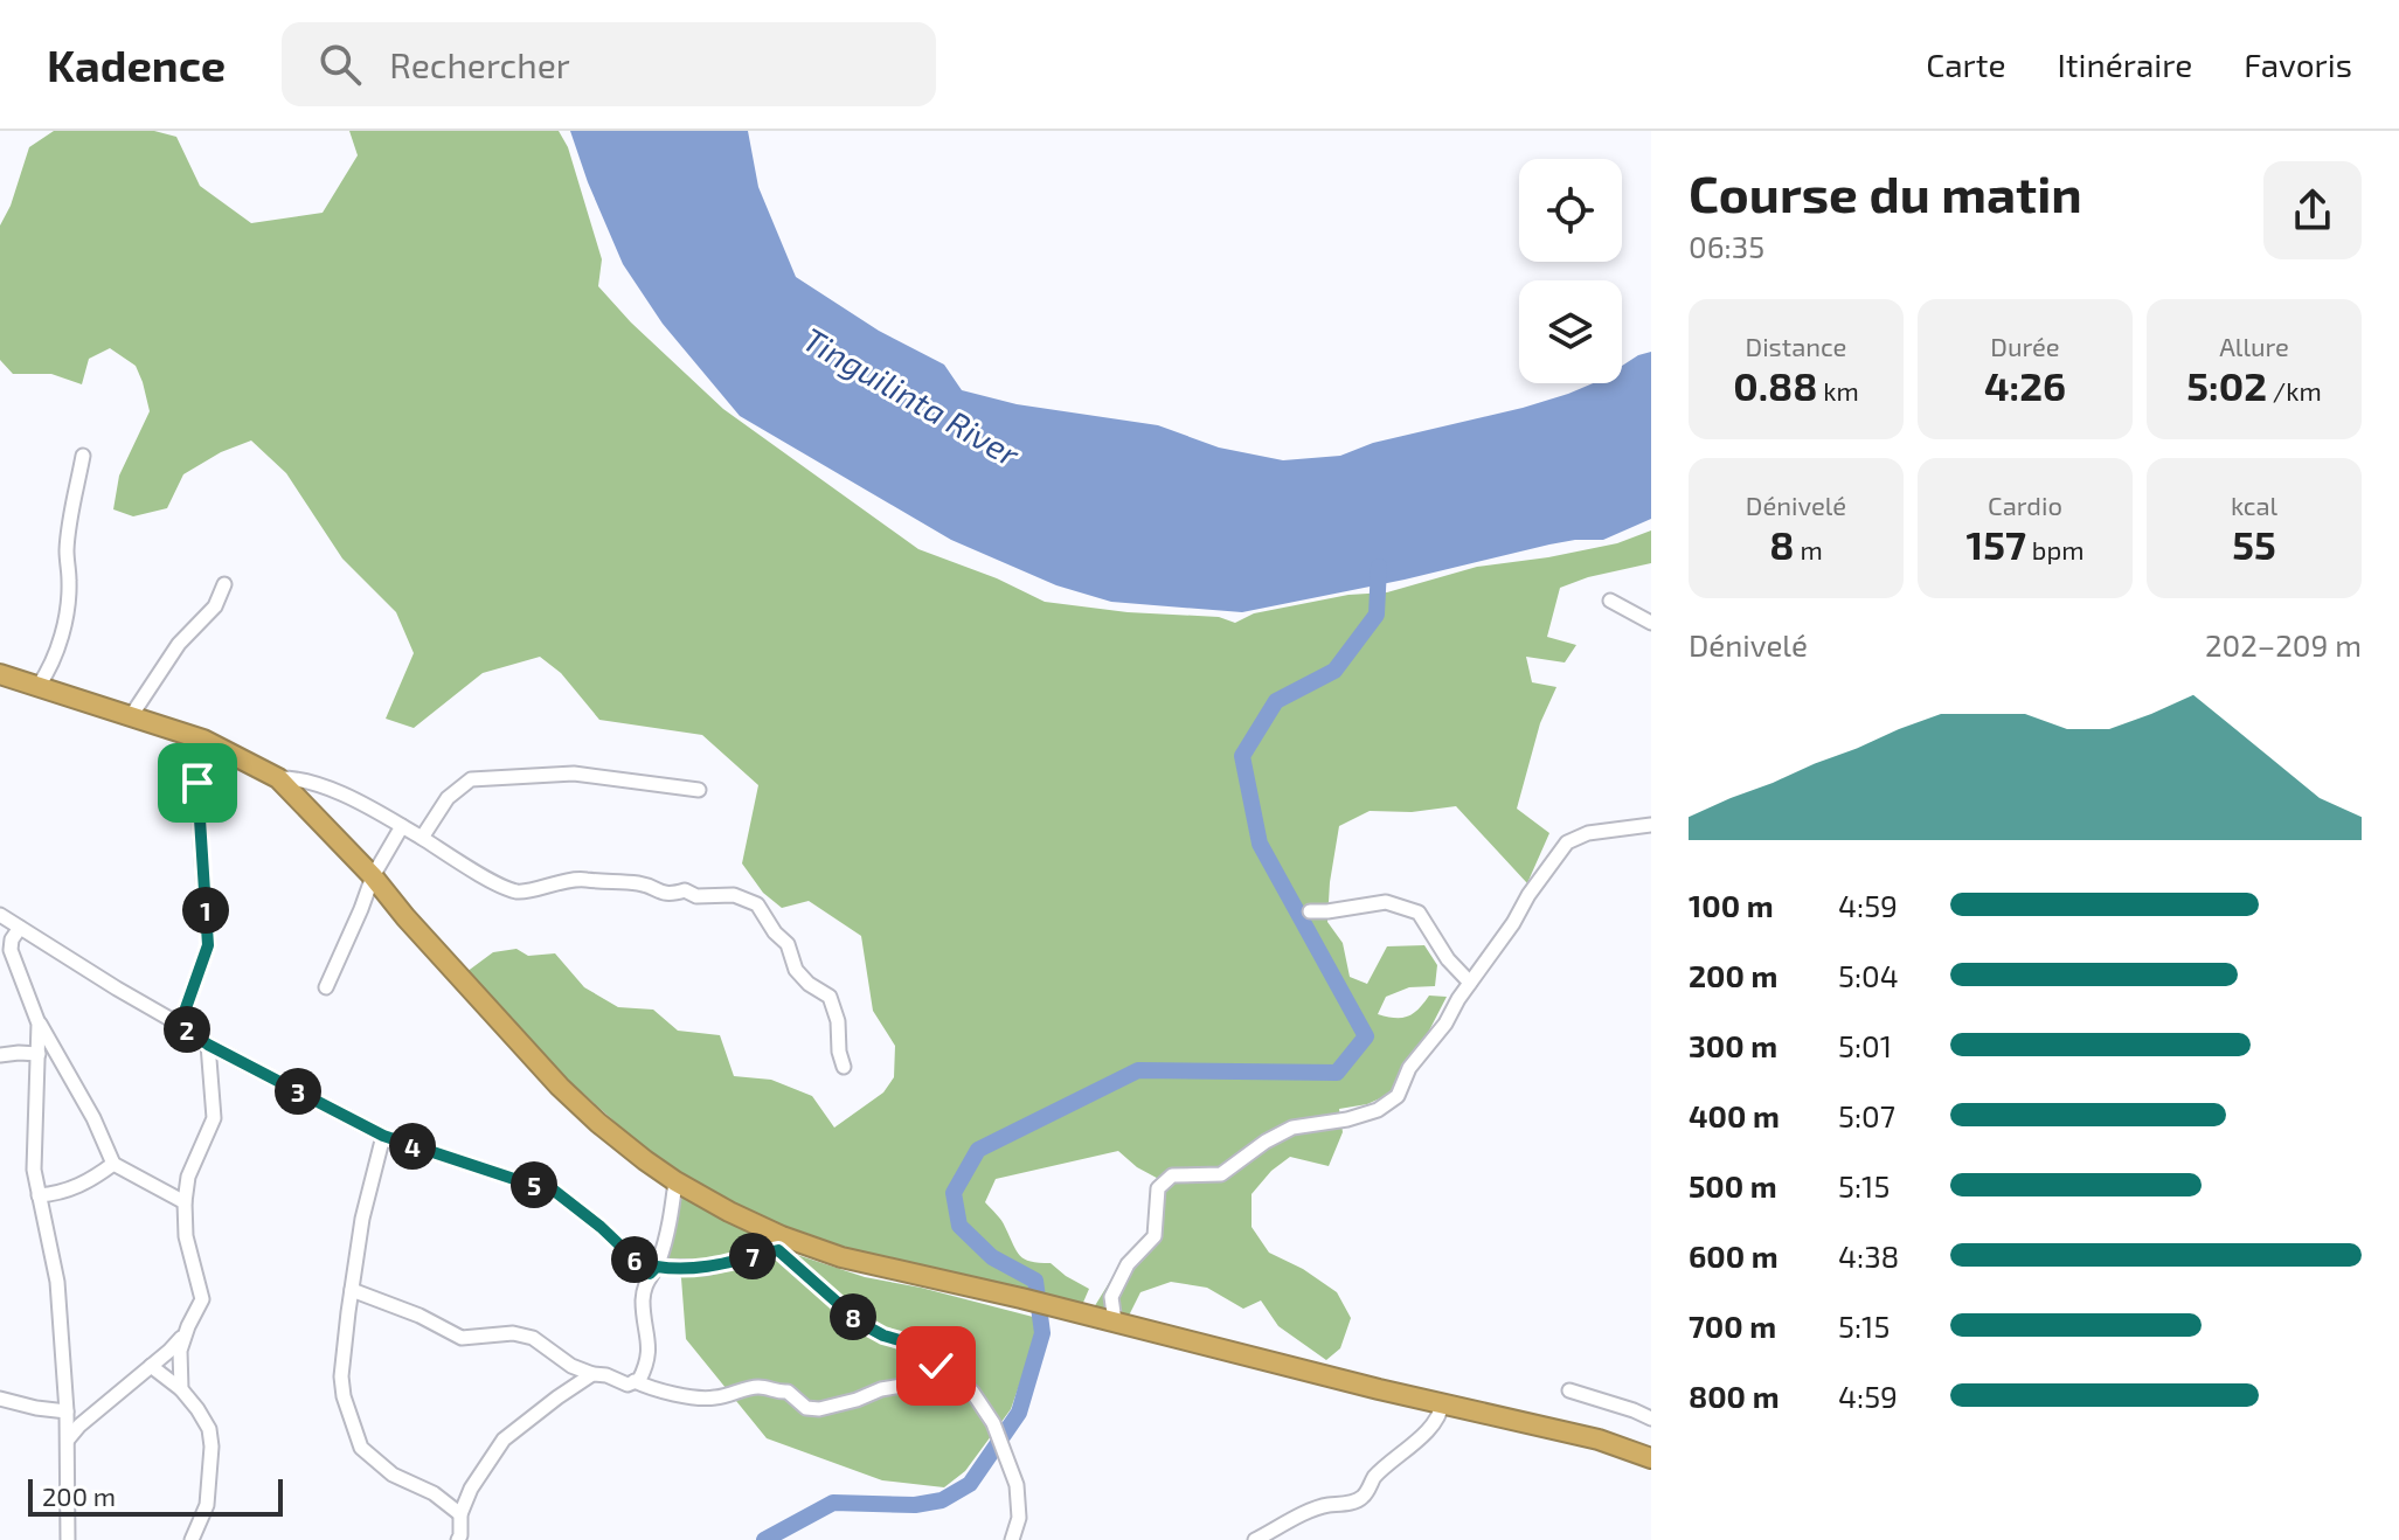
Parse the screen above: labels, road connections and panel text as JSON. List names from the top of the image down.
{
  "water": ["Tinguilinta River"],
  "scale_bar": "200 m",
  "page": {
    "header": "Kadence",
    "search": "Rechercher",
    "nav": ["Carte", "Itinéraire", "Favoris"],
    "heading": ["Course du matin", "06:35"],
    "stats": [
      ["Distance", "0.88 km"],
      ["Durée", "4:26"],
      ["Allure", "5:02 /km"],
      ["Dénivelé", "8 m"],
      ["Cardio", "157 bpm"],
      ["kcal", "55"]
    ],
    "chart": ["Dénivelé", "202–209 m"],
    "list": [
      {
        "name": "100 m",
        "note": "4:59"
      },
      {
        "name": "200 m",
        "note": "5:04"
      },
      {
        "name": "300 m",
        "note": "5:01"
      },
      {
        "name": "400 m",
        "note": "5:07"
      },
      {
        "name": "500 m",
        "note": "5:15"
      },
      {
        "name": "600 m",
        "note": "4:38"
      },
      {
        "name": "700 m",
        "note": "5:15"
      },
      {
        "name": "800 m",
        "note": "4:59"
      }
    ],
    "pins": [
      "1",
      "2",
      "3",
      "4",
      "5",
      "7",
      "6",
      "8"
    ],
    "scale": "200 m"
  }
}
